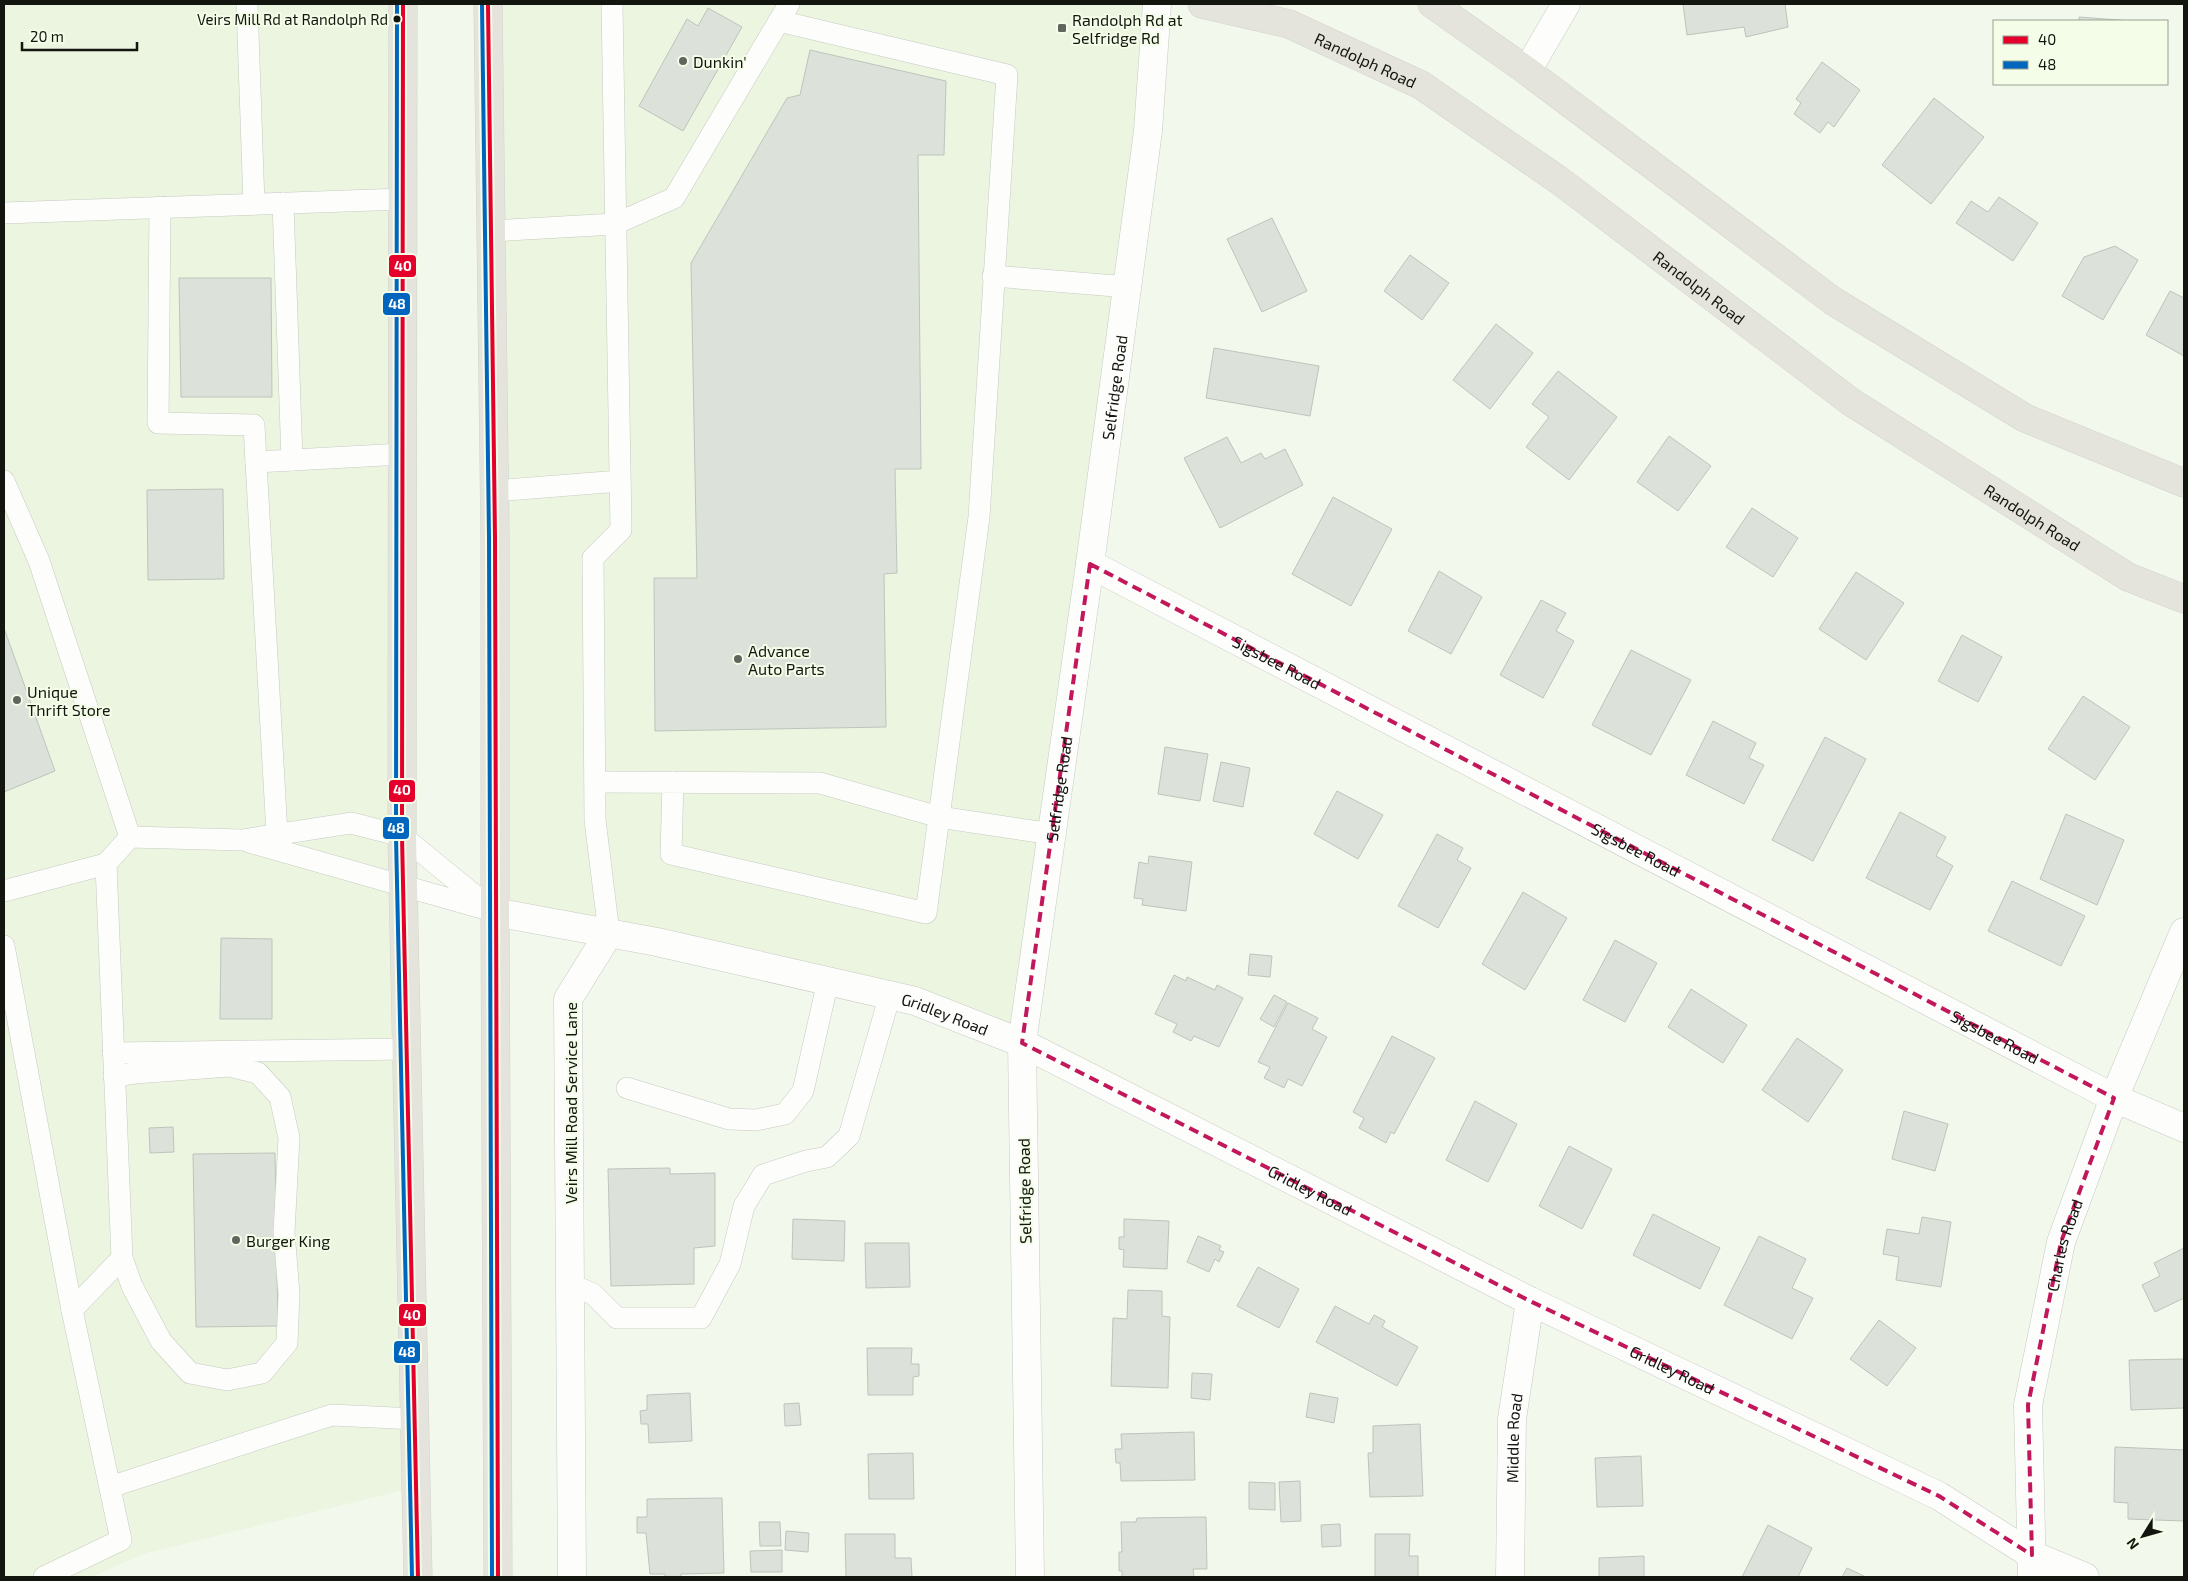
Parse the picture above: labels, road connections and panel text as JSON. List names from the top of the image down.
{
  "streets": {
    "main road": ["Randolph Road"],
    "street": [
      "Selfridge Road",
      "Sigsbee Road",
      "Gridley Road",
      "Veirs Mill Road Service Lane",
      "Charles Road",
      "Middle Road"
    ]
  },
  "crossings": [
    ["Selfridge Road", "Sigsbee Road"],
    ["Selfridge Road", "Gridley Road"],
    ["Sigsbee Road", "Charles Road"],
    ["Gridley Road", "Veirs Mill Road Service Lane"],
    ["Gridley Road", "Charles Road"],
    ["Gridley Road", "Middle Road"]
  ],
  "places": {
    "other": [
      "Veirs Mill Rd at Randolph Rd",
      "Dunkin'",
      "Advance Auto Parts",
      "Unique Thrift Store",
      "Burger King"
    ],
    "transit": ["Randolph Rd at Selfridge Rd"]
  },
  "lines": ["transit line 40", "transit line 48"],
  "legend": ["40", "48"],
  "scale_bar": "20 m",
  "north": "bottom left"
}
